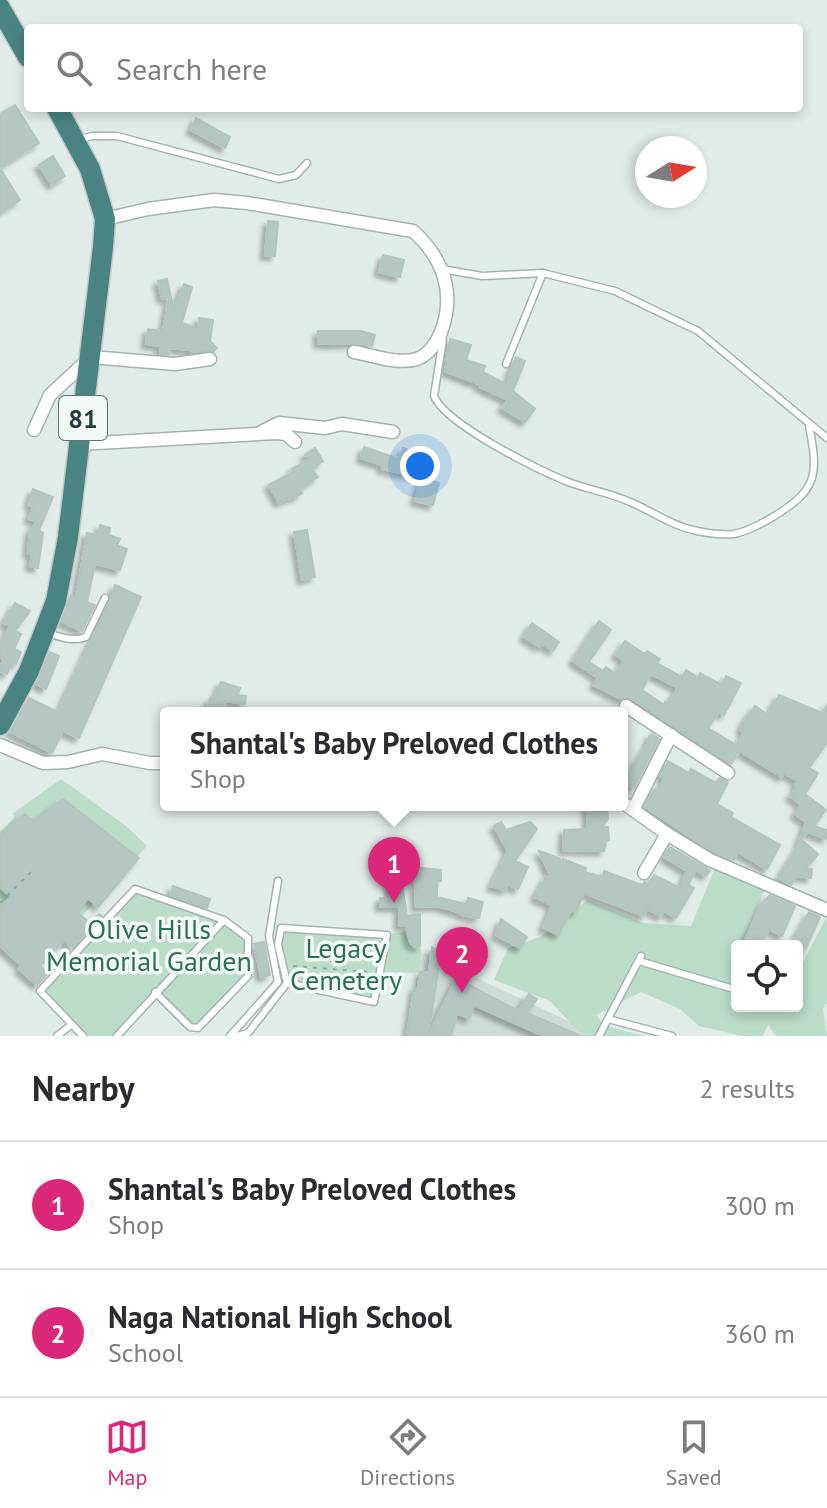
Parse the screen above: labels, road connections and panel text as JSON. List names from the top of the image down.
{
  "streets": {
    "highway": ["81"]
  },
  "parks": ["Olive Hills Memorial Garden", "Legacy Cemetery"],
  "north": "right",
  "page": {
    "search": "Search here",
    "popup": ["Shantal's Baby Preloved Clothes", "Shop"],
    "pins": ["1", "2"],
    "heading": ["Nearby", "2 results"],
    "list": [
      {
        "mark": "1",
        "name": "Shantal's Baby Preloved Clothes",
        "note": "Shop",
        "value": "300 m"
      },
      {
        "mark": "2",
        "name": "Naga National High School",
        "note": "School",
        "value": "360 m"
      }
    ],
    "nav": ["Map", "Directions", "Saved"]
  }
}
